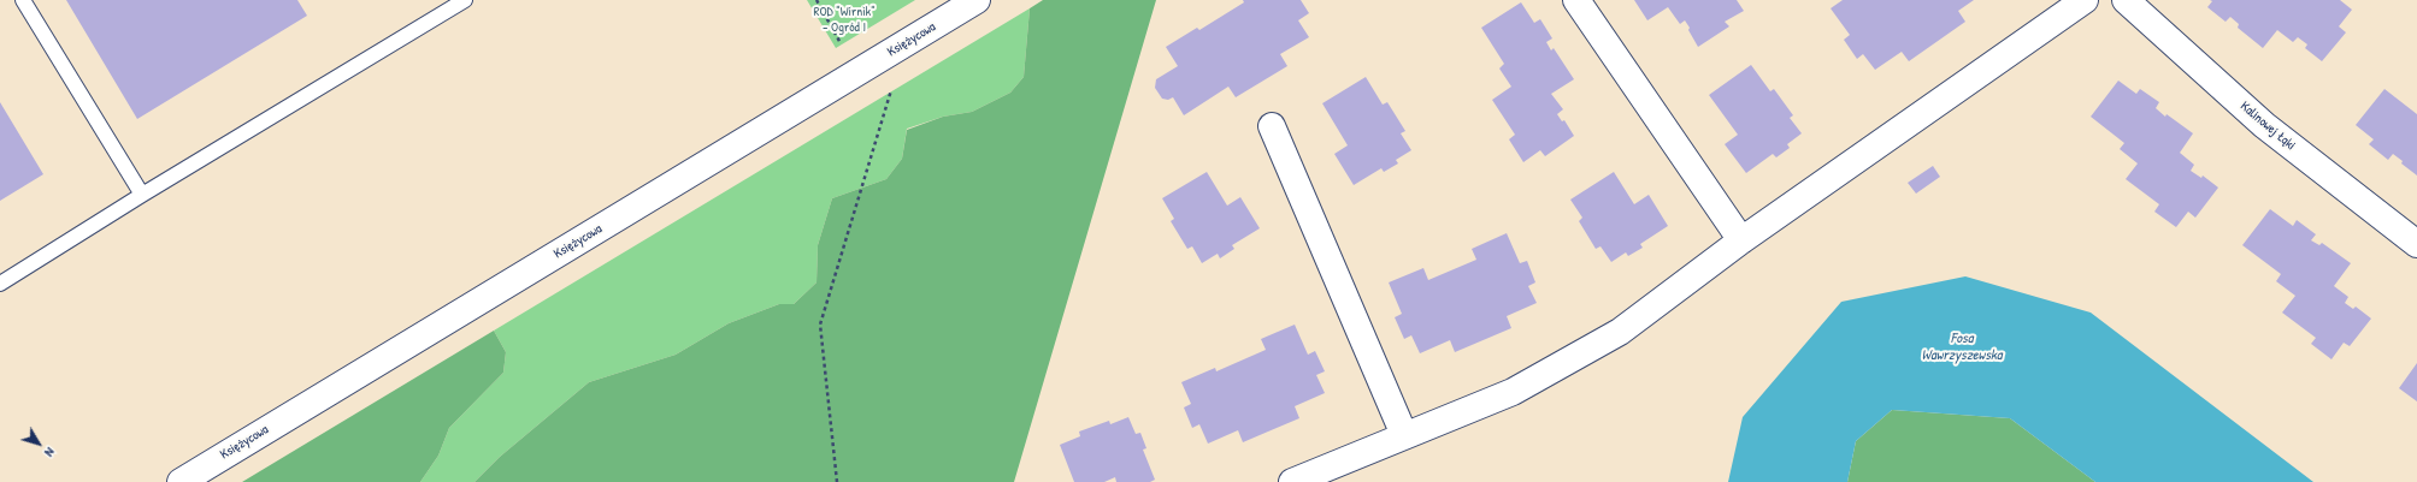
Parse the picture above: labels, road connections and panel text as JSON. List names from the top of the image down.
{
  "streets": {
    "street": ["Księżycowa", "Kalinowej Łąki"]
  },
  "water": ["Fosa Wawrzyszewska"],
  "parks": ["ROD \"Wirnik\" - Ogród I"],
  "north": "bottom right"
}
